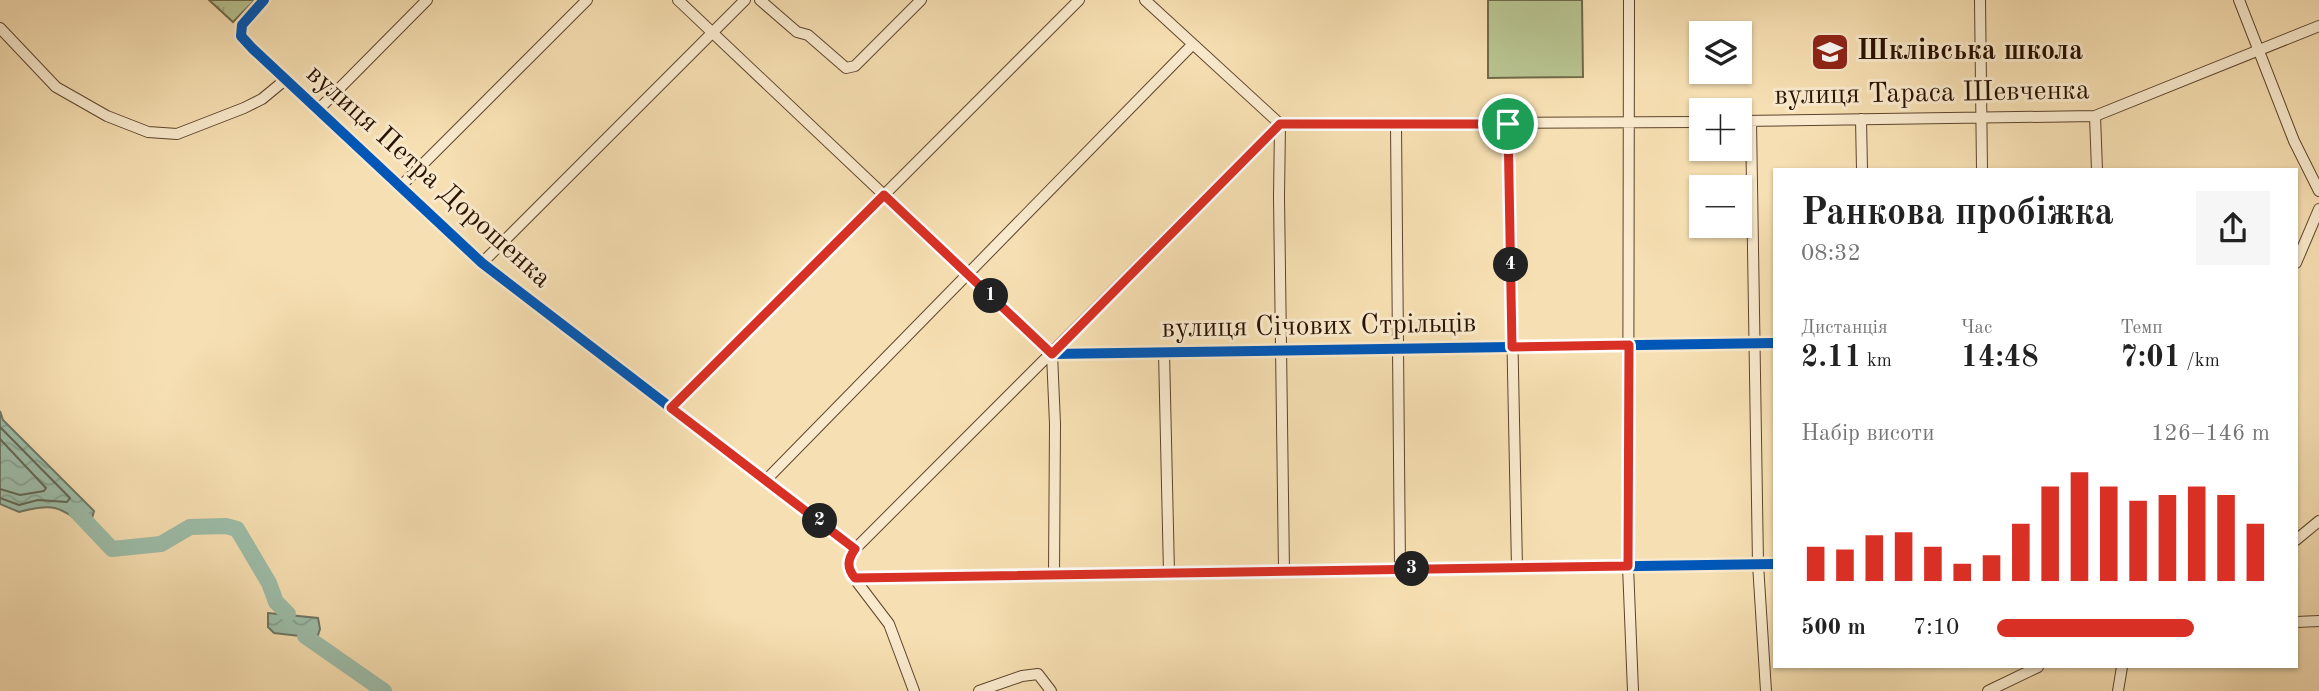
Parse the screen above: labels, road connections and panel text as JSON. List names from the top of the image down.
{
  "streets": {
    "street": ["вулиця Тараса Шевченка", "вулиця Петра Дорошенка", "вулиця Січових Стрільців"]
  },
  "places": {
    "school or university": ["Шклівська школа"]
  },
  "page": {
    "map_buttons": ["+", "−"],
    "heading": ["Ранкова пробіжка", "08:32"],
    "pins": [
      "4",
      "1",
      "2",
      "3"
    ],
    "stats": [
      ["Дистанція", "2.11 km"],
      ["Час", "14:48"],
      ["Темп", "7:01 /km"]
    ],
    "chart": ["Набір висоти", "126–146 m"],
    "list": [
      {
        "name": "500 m",
        "note": "7:10"
      }
    ]
  }
}
